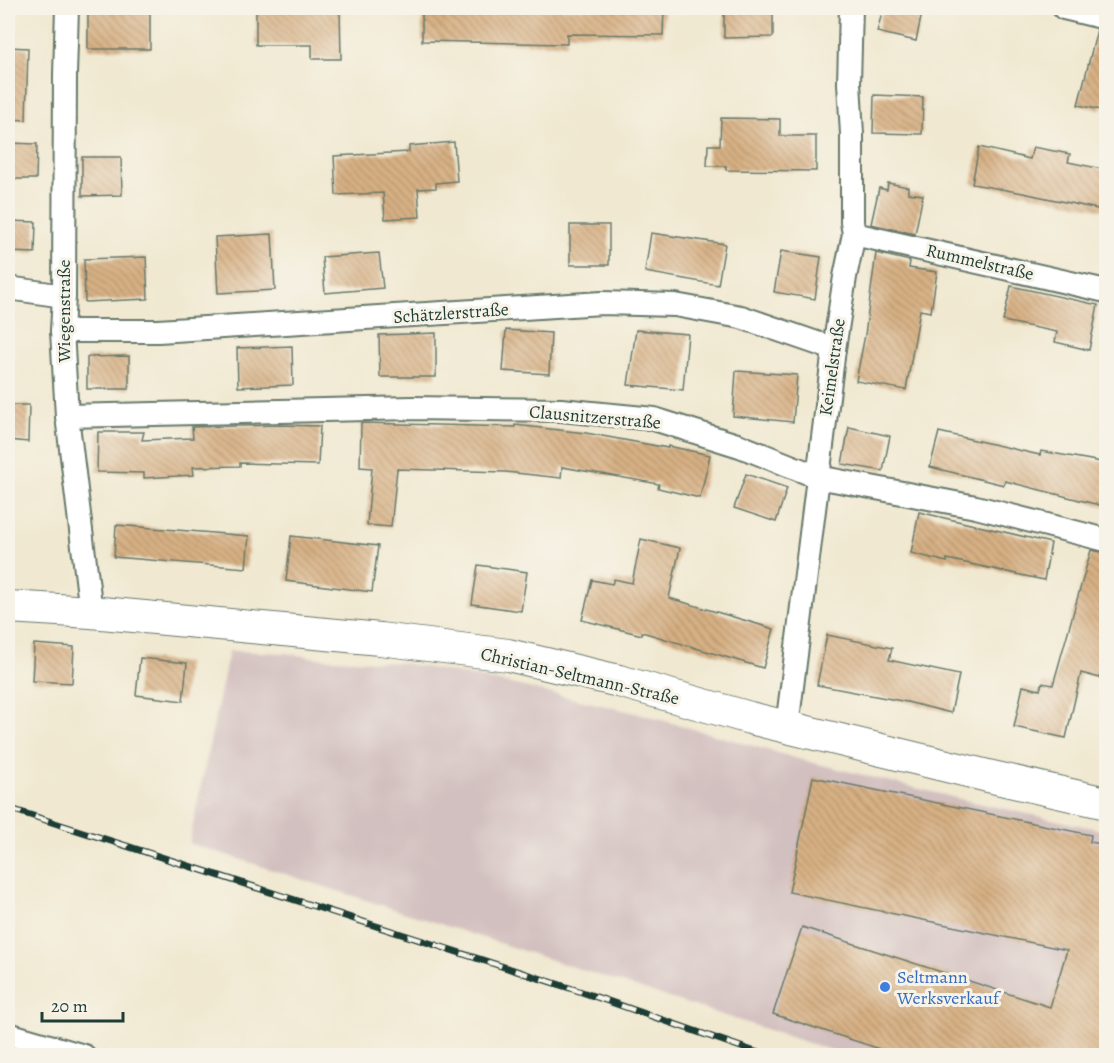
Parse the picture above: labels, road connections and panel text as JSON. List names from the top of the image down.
{
  "streets": {
    "main road": ["Christian-Seltmann-Straße"],
    "street": [
      "Rummelstraße",
      "Wiegenstraße",
      "Schätzlerstraße",
      "Keimelstraße",
      "Clausnitzerstraße"
    ]
  },
  "crossings": [
    ["Rummelstraße", "Keimelstraße"],
    ["Wiegenstraße", "Schätzlerstraße"],
    ["Wiegenstraße", "Clausnitzerstraße"],
    ["Wiegenstraße", "Christian-Seltmann-Straße"],
    ["Schätzlerstraße", "Keimelstraße"],
    ["Keimelstraße", "Clausnitzerstraße"],
    ["Keimelstraße", "Christian-Seltmann-Straße"]
  ],
  "places": ["Seltmann Werksverkauf"],
  "scale_bar": "20 m"
}
